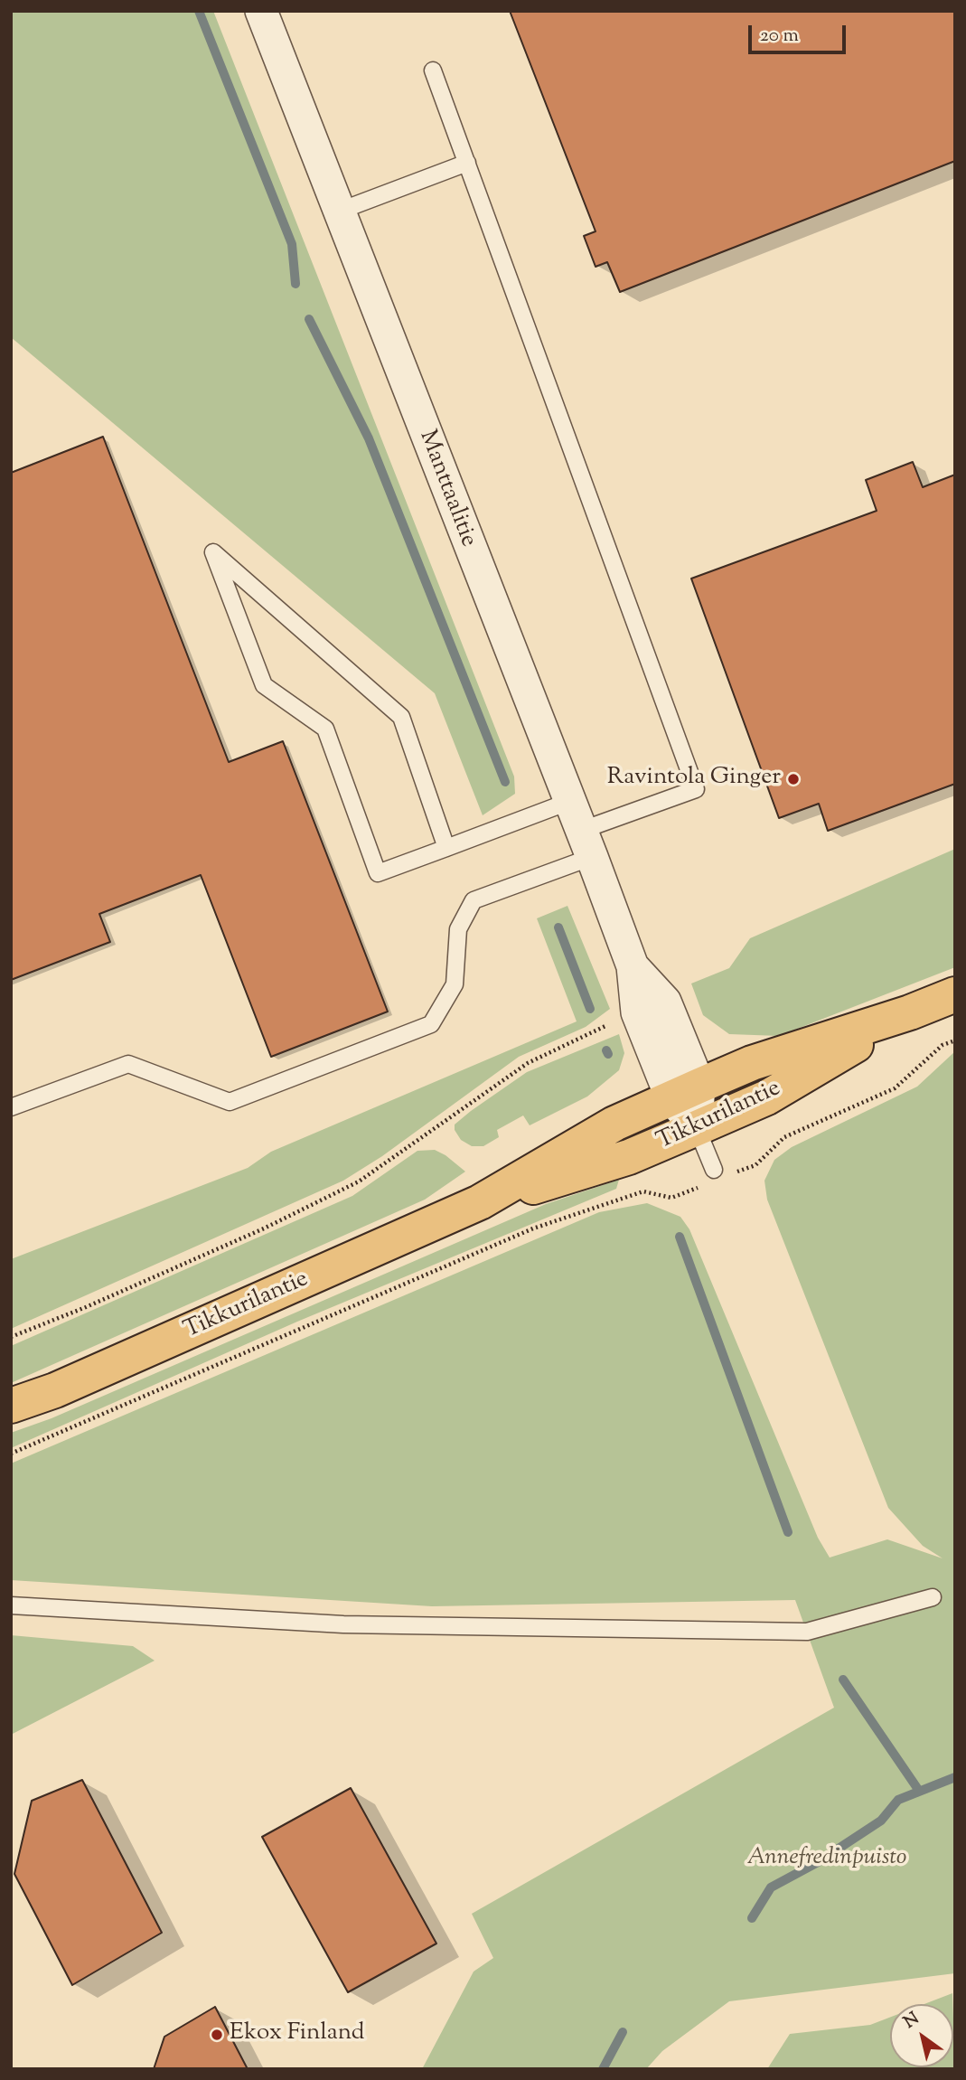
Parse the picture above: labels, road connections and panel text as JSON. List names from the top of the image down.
{
  "streets": {
    "main road": ["Tikkurilantie"],
    "street": ["Manttaalitie"]
  },
  "crossings": [
    ["Manttaalitie", "Tikkurilantie"]
  ],
  "parks": ["Annefredinpuisto"],
  "places": ["Ravintola Ginger", "Ekox Finland"],
  "scale_bar": "20 m",
  "north": "top left"
}
